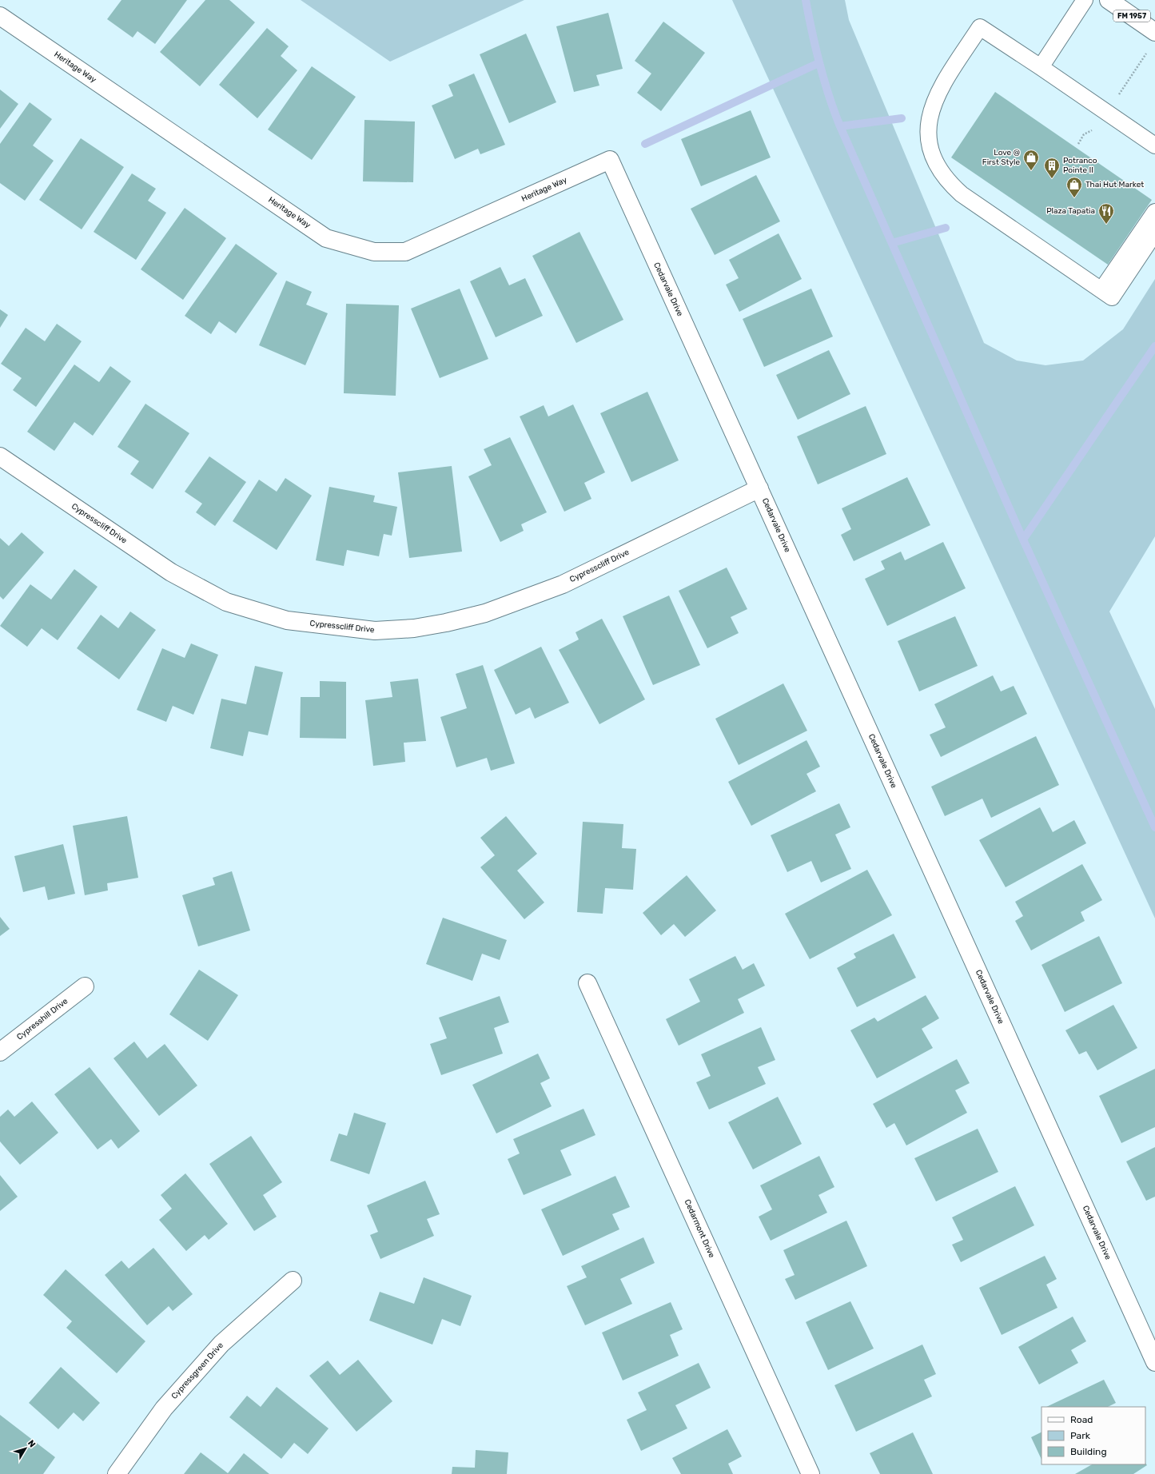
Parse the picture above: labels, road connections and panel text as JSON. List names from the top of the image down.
{
  "streets": {
    "street": [
      "FM 1957",
      "Heritage Way",
      "Cedarvale Drive",
      "Cypresscliff Drive",
      "Cypresshill Drive",
      "Cedarmont Drive",
      "Cypressgreen Drive"
    ]
  },
  "crossings": [
    ["Heritage Way", "Cedarvale Drive"],
    ["Cedarvale Drive", "Cypresscliff Drive"]
  ],
  "places": {
    "shop": ["Love @ First Style", "Thai Hut Market"],
    "building": ["Potranco Pointe II"],
    "restaurant": ["Plaza Tapatia"]
  },
  "legend": ["Road", "Park", "Building"],
  "north": "top right"
}
